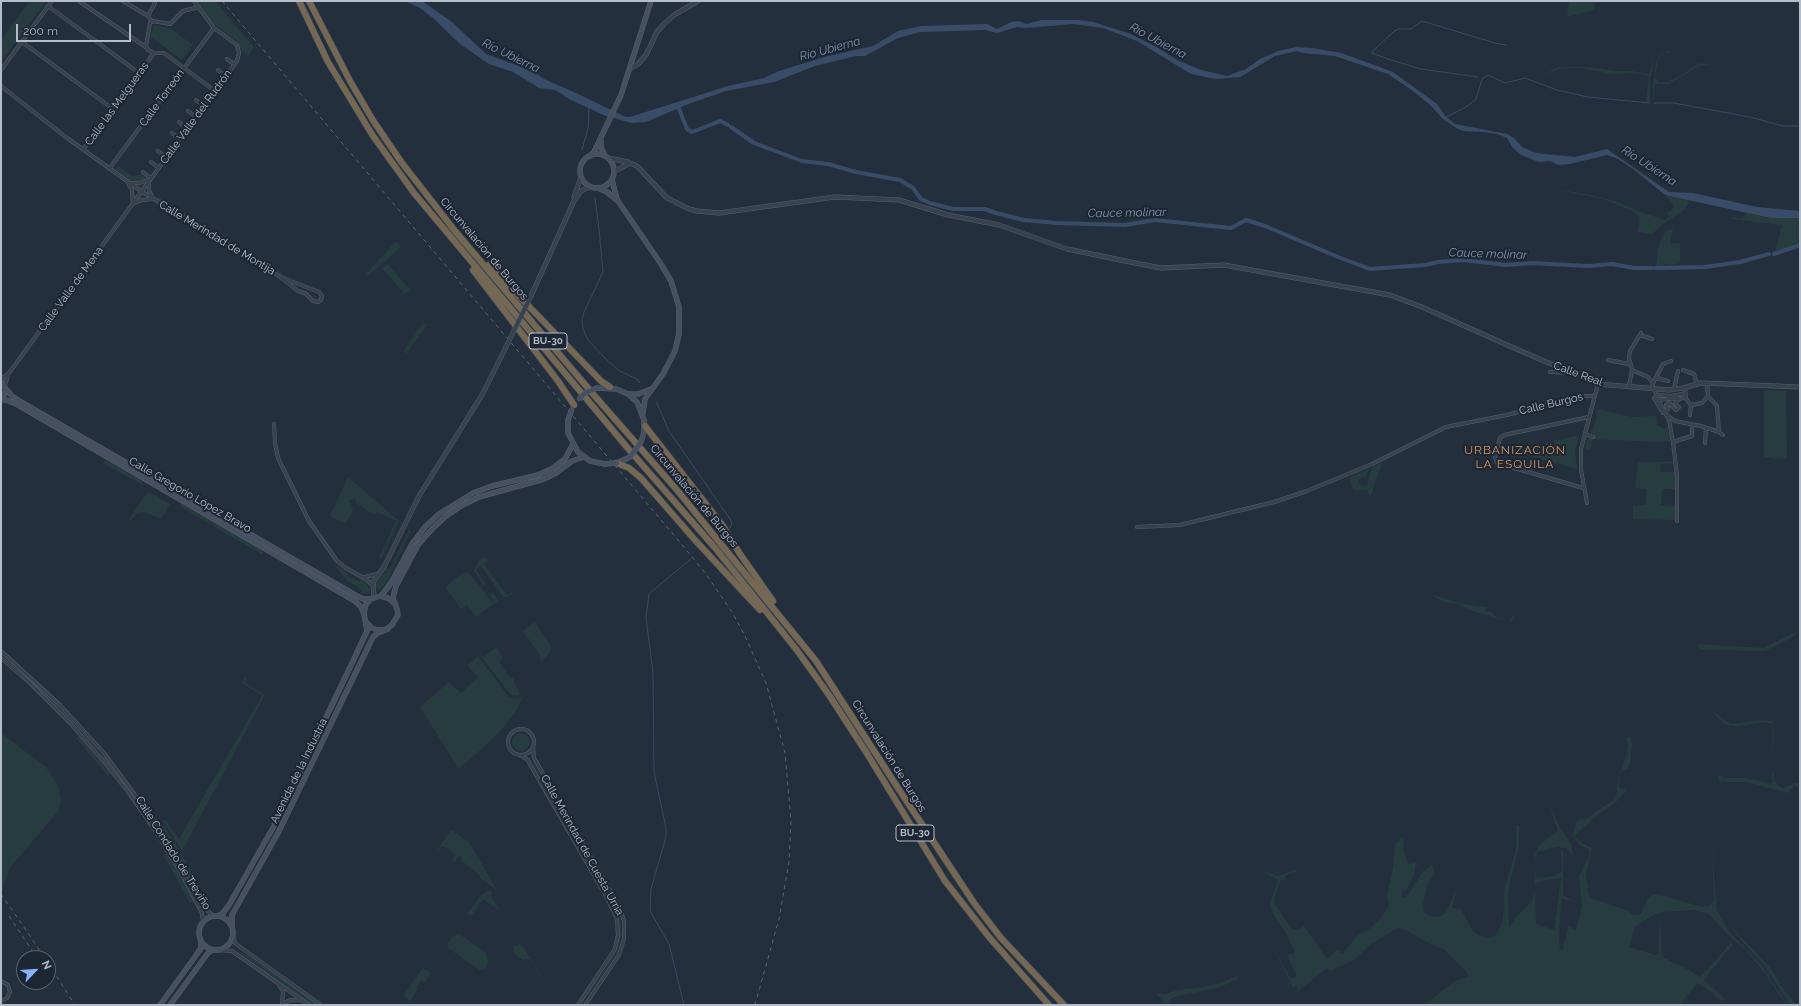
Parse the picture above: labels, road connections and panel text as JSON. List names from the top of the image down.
{
  "streets": {
    "highway": ["Circunvalación de Burgos", "BU-30"],
    "main road": ["Calle Gregorio López Bravo", "Avenida de la Industria"],
    "street": [
      "Calle Torreón",
      "Calle las Melgueras",
      "Calle Valle del Rudrón",
      "Calle Merindad de Montija",
      "Calle Valle de Mena",
      "Calle Real",
      "Calle Burgos",
      "Calle Merindad de Cuesta Urria",
      "Calle Condado de Treviño"
    ]
  },
  "crossings": [
    ["Calle Torreón", "Calle Valle del Rudrón"],
    ["Calle Torreón", "Calle Merindad de Montija"],
    ["Calle las Melgueras", "Calle Merindad de Montija"],
    ["Calle Valle del Rudrón", "Calle Merindad de Montija"],
    ["Calle Valle del Rudrón", "Calle Valle de Mena"],
    ["Calle Merindad de Montija", "Calle Valle de Mena"],
    ["Calle Valle de Mena", "Calle Gregorio López Bravo"],
    ["Calle Gregorio López Bravo", "Avenida de la Industria"],
    ["Avenida de la Industria", "Calle Condado de Treviño"]
  ],
  "districts": ["URBANIZACIÓN LA ESQUILA"],
  "water": ["Río Ubierna", "Cauce molinar"],
  "scale_bar": "200 m",
  "north": "top right"
}
